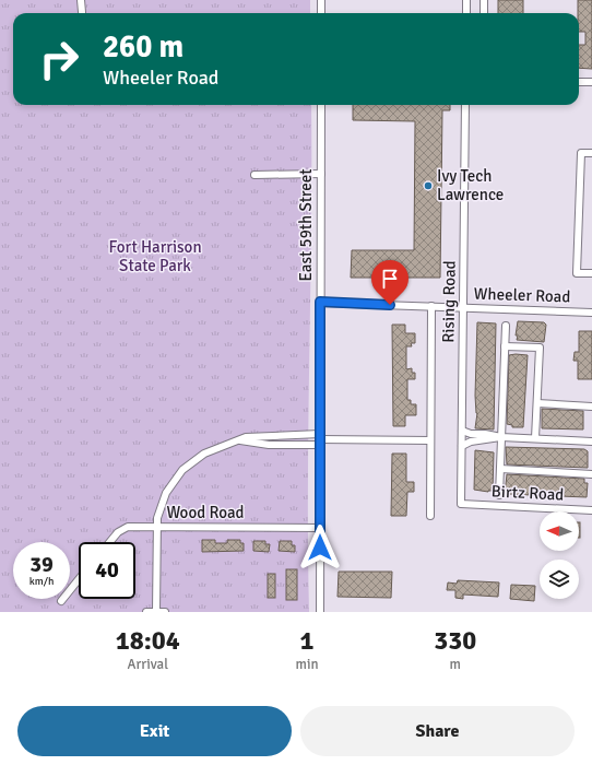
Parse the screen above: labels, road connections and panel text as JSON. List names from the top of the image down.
{
  "streets": {
    "street": [
      "East 59th Street",
      "Wheeler Road",
      "Rising Road",
      "Birtz Road",
      "Wood Road"
    ]
  },
  "crossings": [
    ["East 59th Street", "Wheeler Road"],
    ["East 59th Street", "Wood Road"],
    ["Wheeler Road", "Rising Road"],
    ["Rising Road", "Birtz Road"]
  ],
  "parks": ["Fort Harrison State Park"],
  "places": ["Ivy Tech Lawrence"],
  "north": "left",
  "page": {
    "turn": ["260 m", "Wheeler Road"],
    "speed": "39 km/h",
    "limit": "40",
    "eta": [
      "18:04",
      "Arrival",
      "1",
      "min",
      "330",
      "m"
    ],
    "buttons": ["Exit", "Share"]
  }
}
